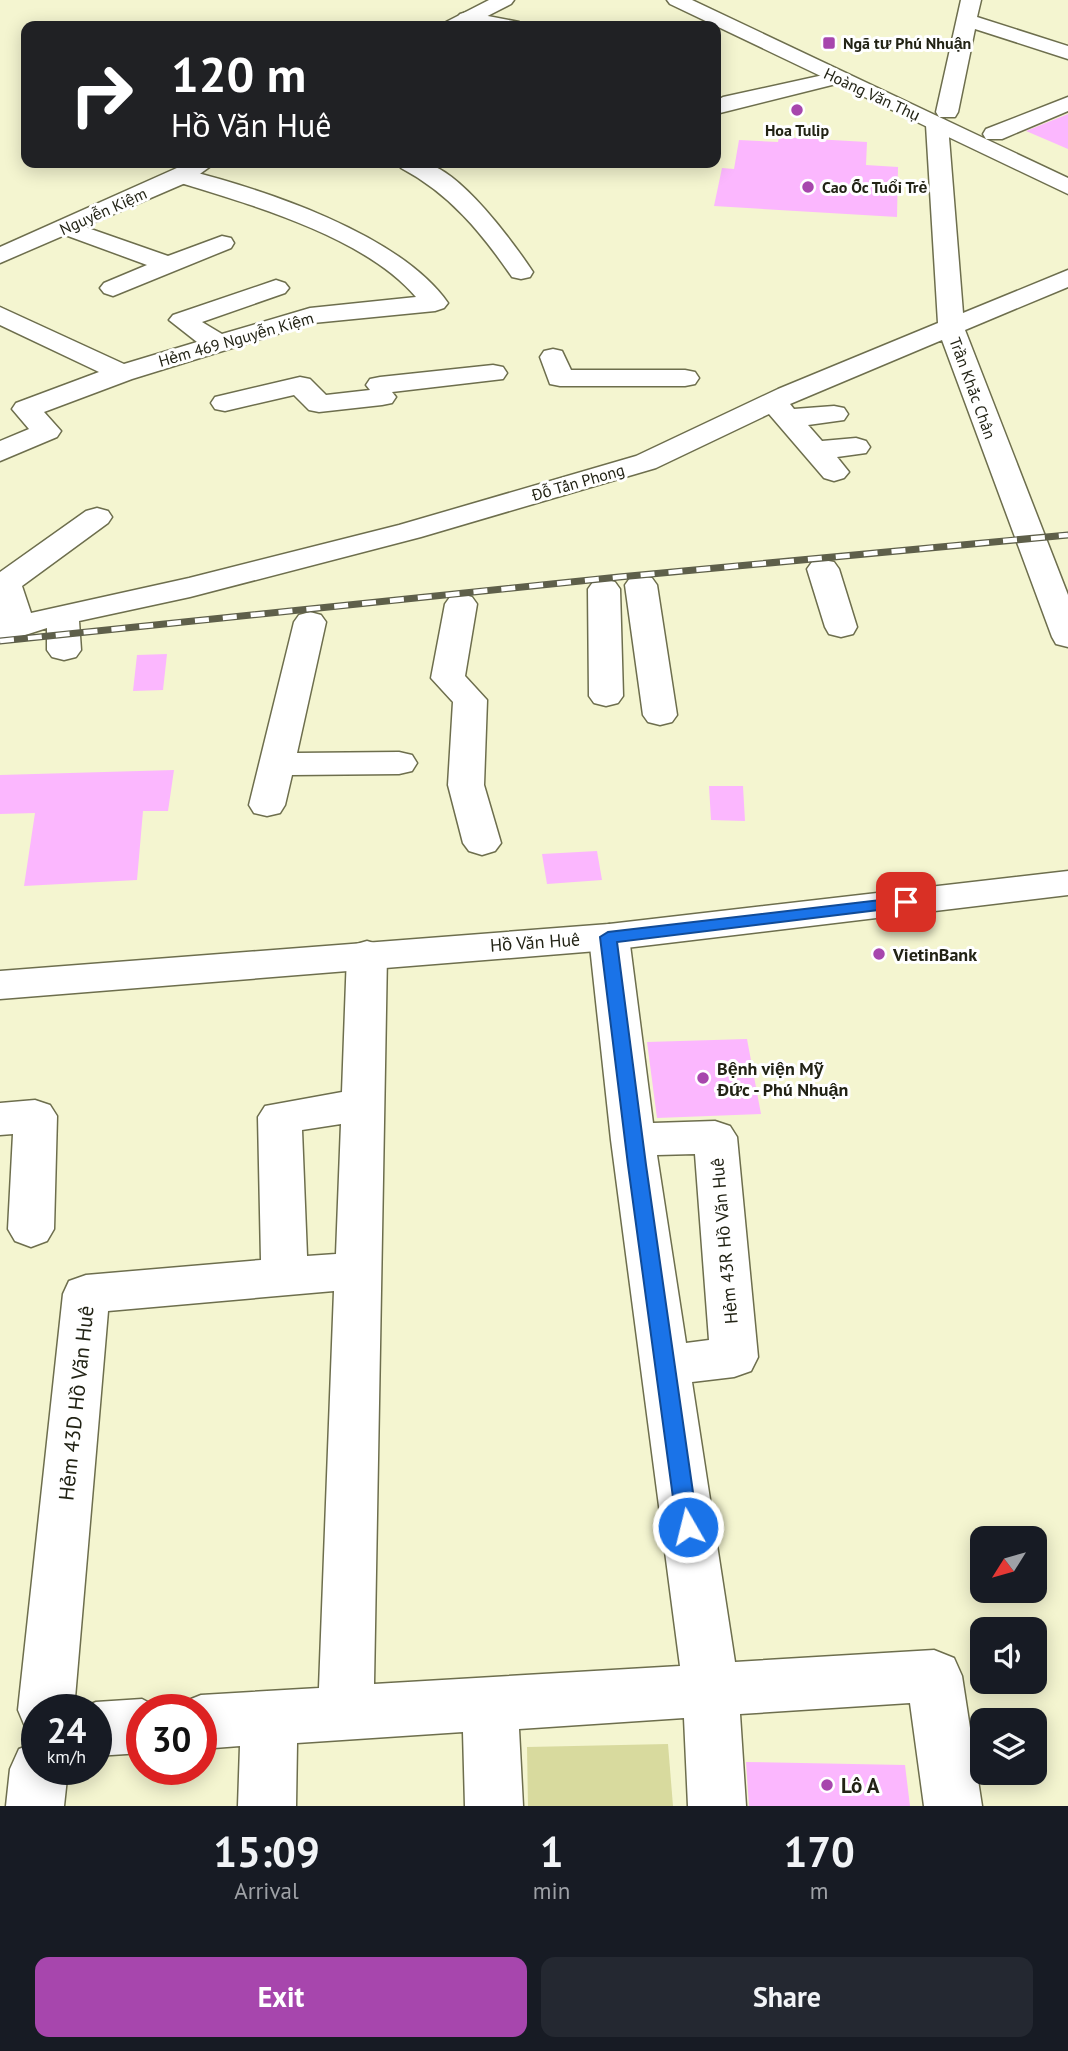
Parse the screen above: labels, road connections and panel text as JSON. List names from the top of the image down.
{
  "streets": {
    "street": [
      "Hoàng Văn Thụ",
      "Nguyễn Kiệm",
      "Hẻm 469 Nguyễn Kiệm",
      "Trần Khắc Chân",
      "Đỗ Tấn Phong",
      "Hồ Văn Huê",
      "Hẻm 43R Hồ Văn Huê",
      "Hẻm 43D Hồ Văn Huê"
    ]
  },
  "crossings": [
    ["Hoàng Văn Thụ", "Trần Khắc Chân"],
    ["Nguyễn Kiệm", "Hẻm 469 Nguyễn Kiệm"],
    ["Trần Khắc Chân", "Đỗ Tấn Phong"]
  ],
  "places": {
    "transit": ["Ngã tư Phú Nhuận"],
    "other": [
      "Hoa Tulip",
      "Cao Ốc Tuổi Trẻ",
      "VietinBank",
      "Bệnh viện Mỹ Đức - Phú Nhuận",
      "Lô A"
    ]
  },
  "north": "bottom left",
  "page": {
    "turn": ["120 m", "Hồ Văn Huê"],
    "speed": "24 km/h",
    "limit": "30",
    "eta": [
      "15:09",
      "Arrival",
      "1",
      "min",
      "170",
      "m"
    ],
    "buttons": ["Exit", "Share"]
  }
}
